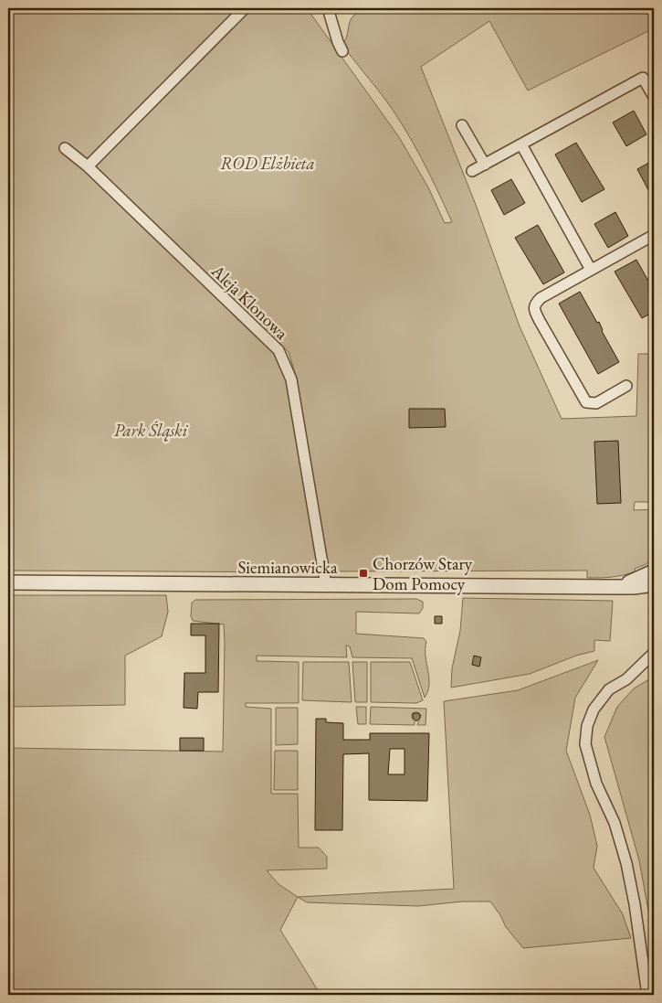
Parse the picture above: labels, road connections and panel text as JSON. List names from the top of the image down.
{
  "streets": {
    "street": ["Aleja Klonowa", "Siemianowicka"]
  },
  "crossings": [
    ["Aleja Klonowa", "Siemianowicka"]
  ],
  "parks": ["ROD Elżbieta", "Park Śląski"],
  "places": {
    "transit": ["Chorzów Stary Dom Pomocy"]
  }
}
